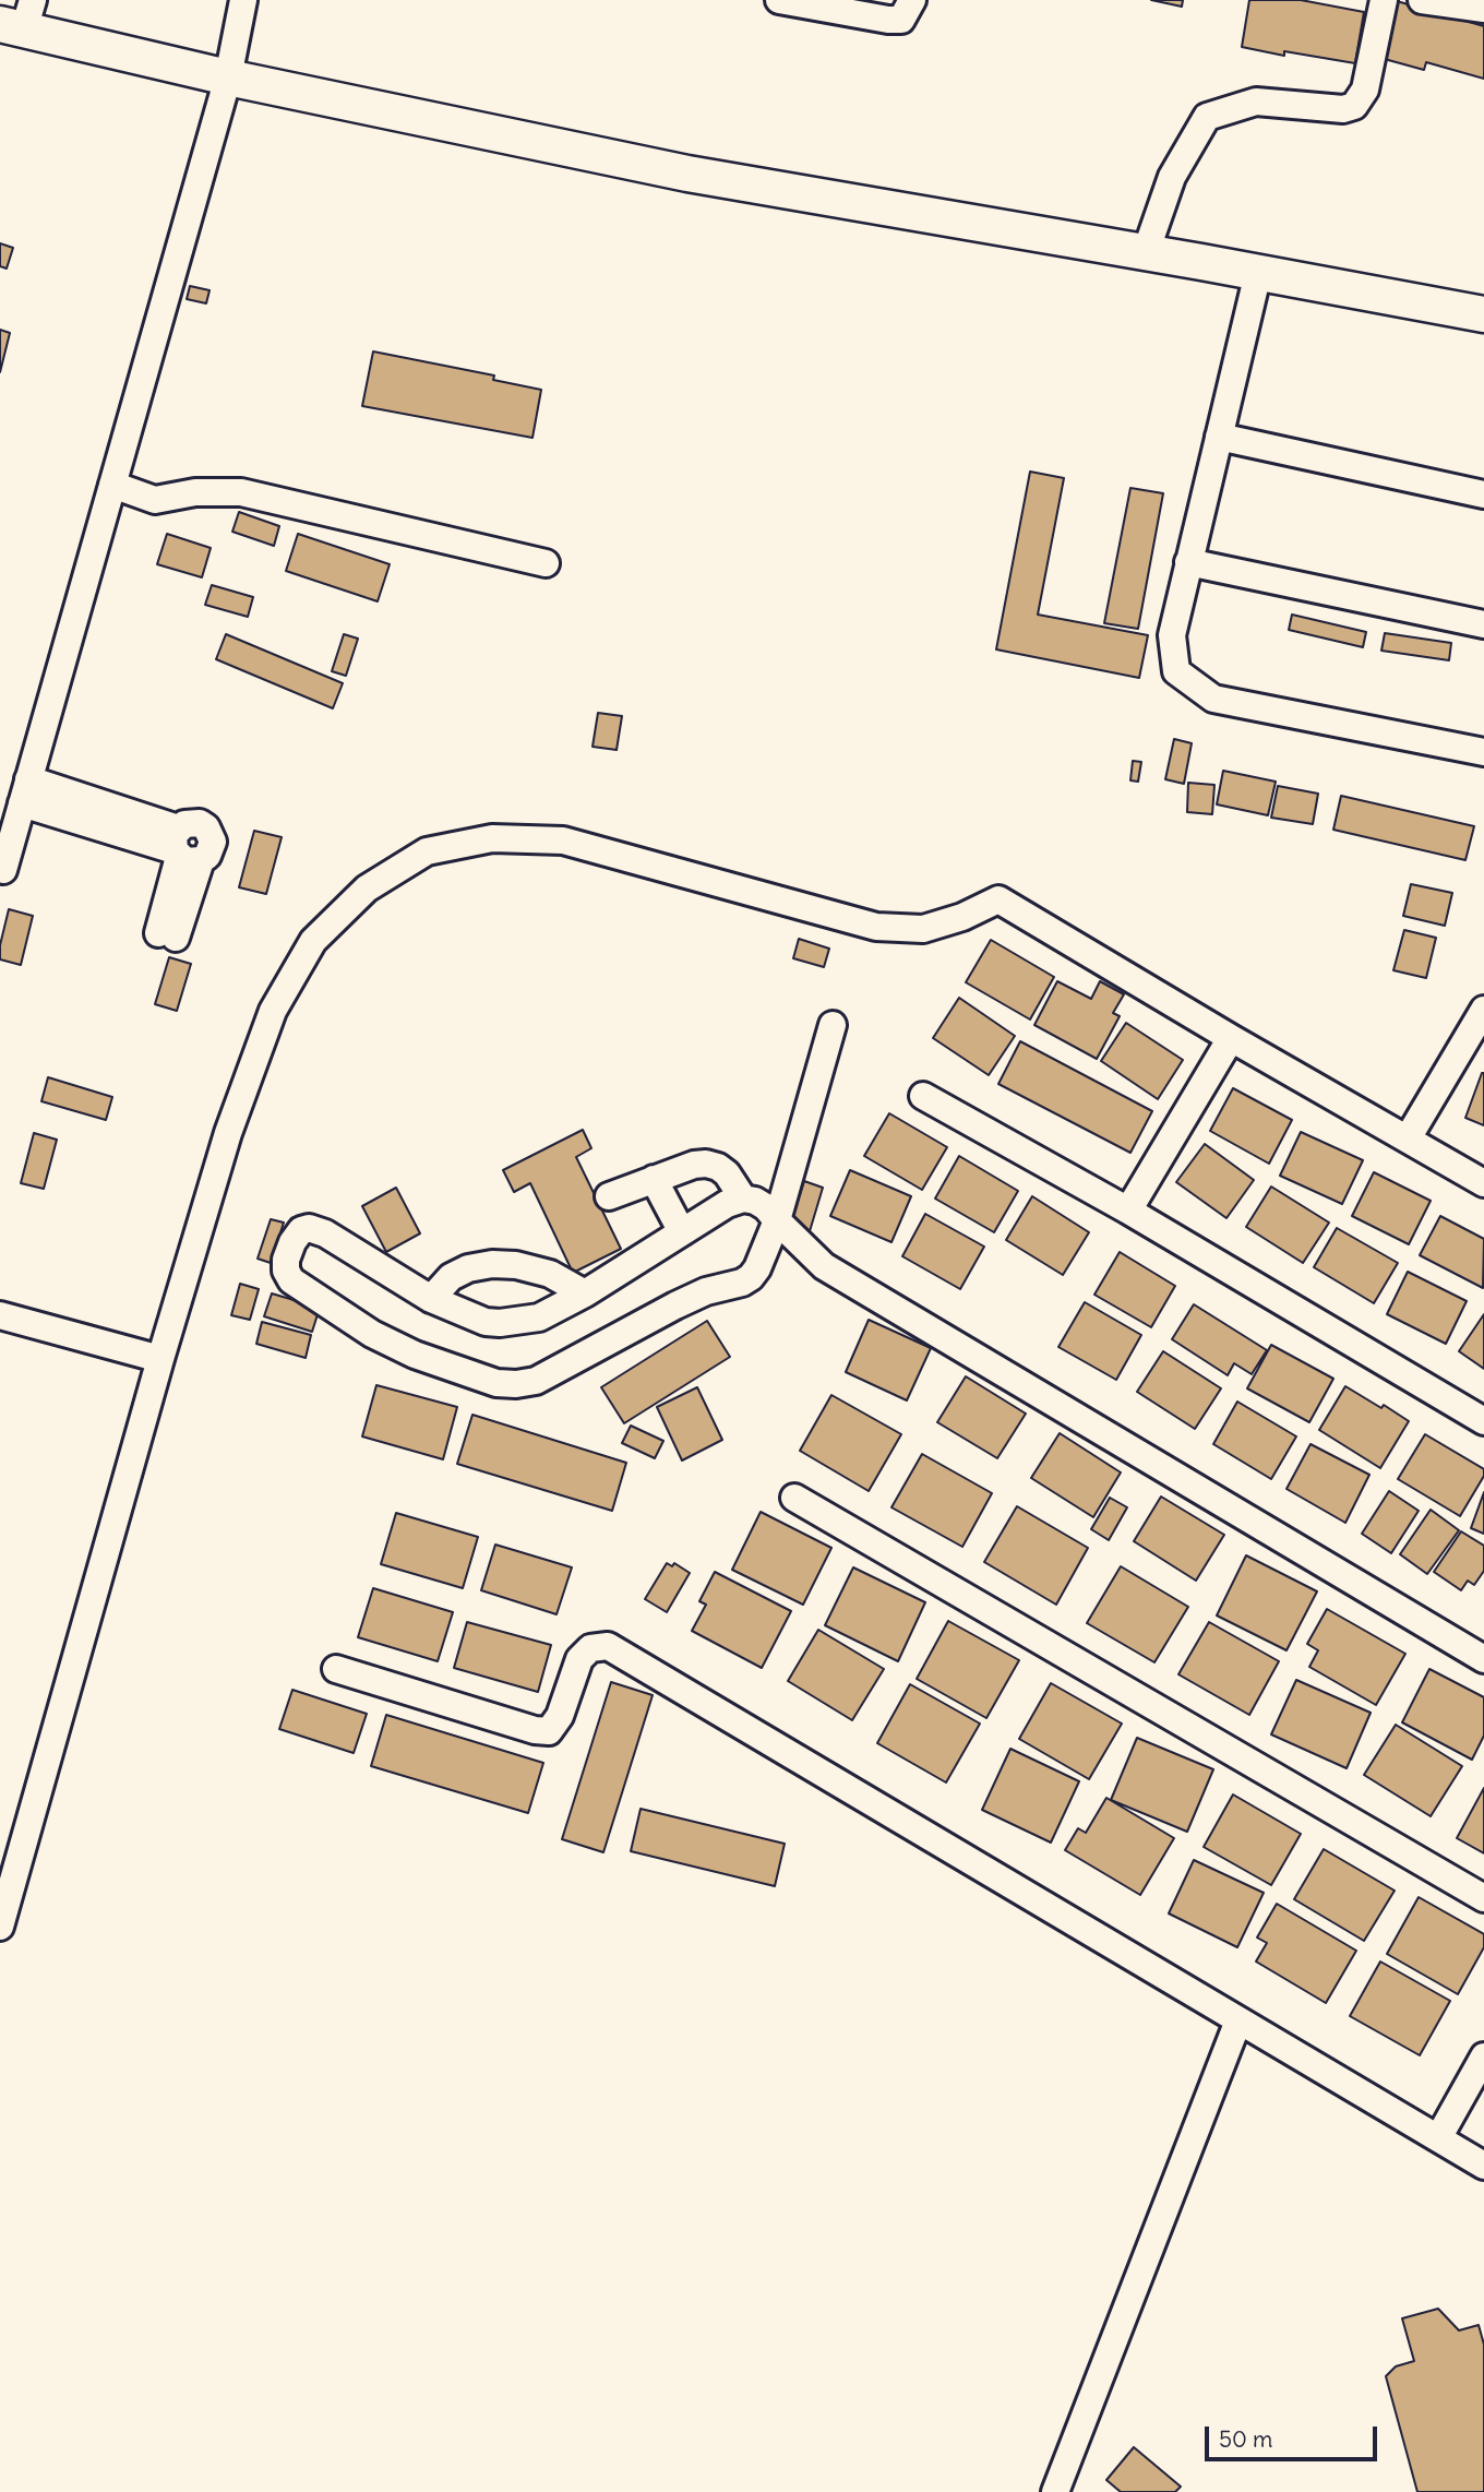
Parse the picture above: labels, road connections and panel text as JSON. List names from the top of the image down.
{
  "scale_bar": "50 m"
}
